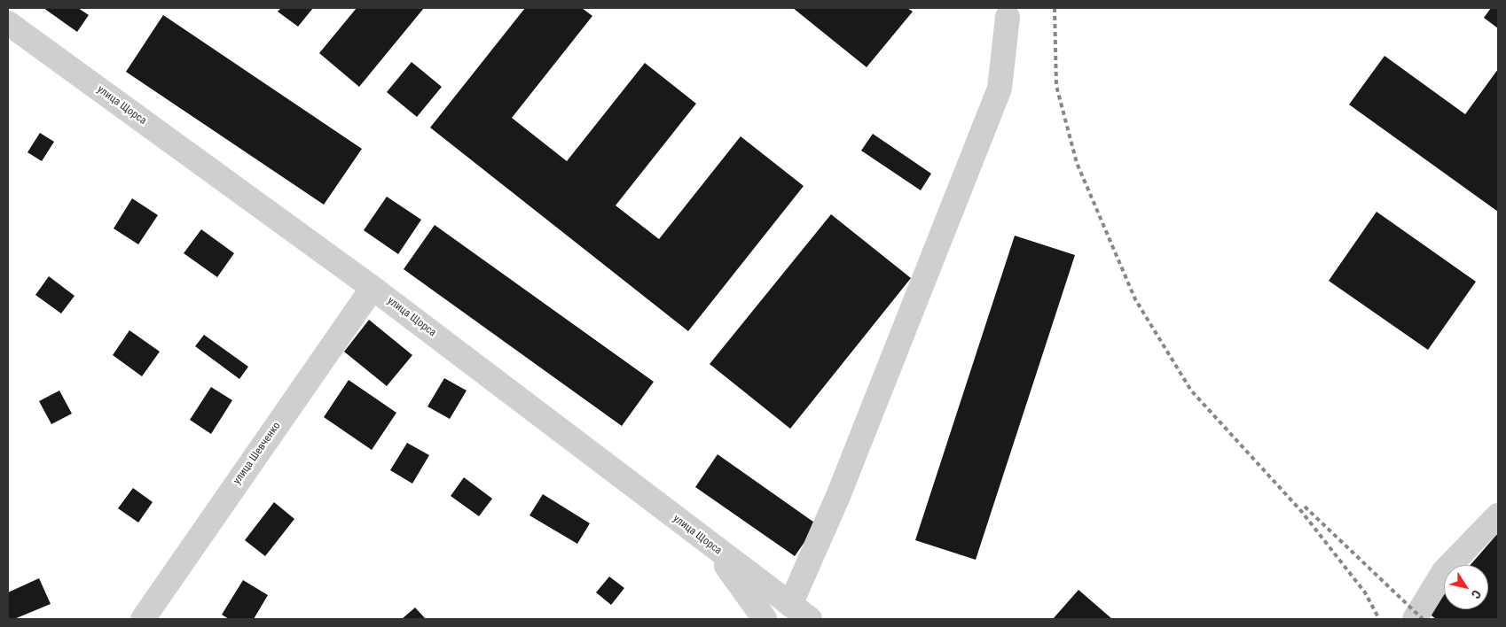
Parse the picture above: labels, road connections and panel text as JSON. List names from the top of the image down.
{
  "streets": {
    "street": ["улица Щорса", "улица Шевченко"]
  },
  "crossings": [
    ["улица Щорса", "улица Шевченко"]
  ],
  "north": "bottom right"
}
